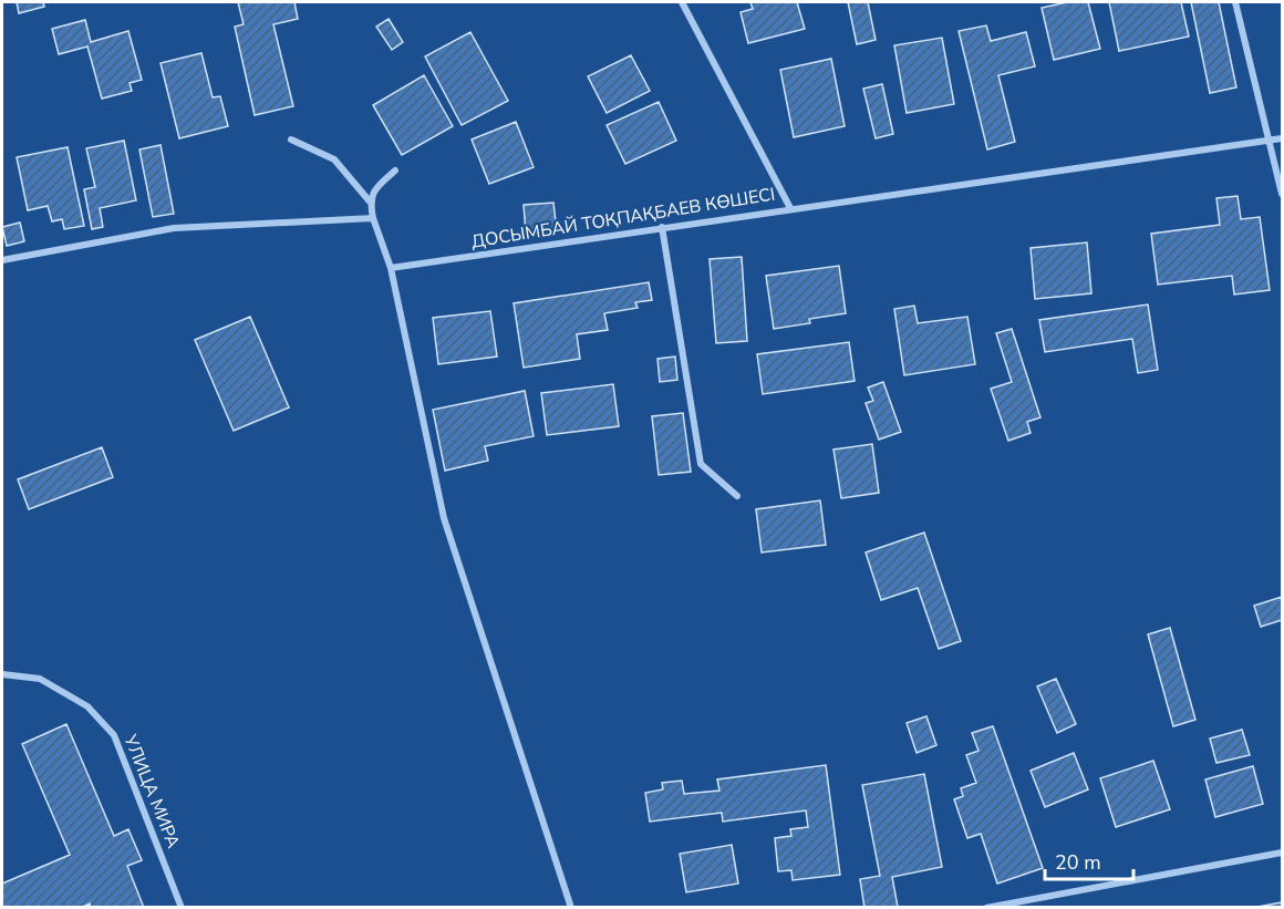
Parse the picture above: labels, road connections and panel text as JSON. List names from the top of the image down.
{
  "streets": {
    "street": ["ДОСЫМБАЙ ТОҚПАҚБАЕВ КӨШЕСІ", "УЛИЦА МИРА"]
  },
  "scale_bar": "20 m"
}
